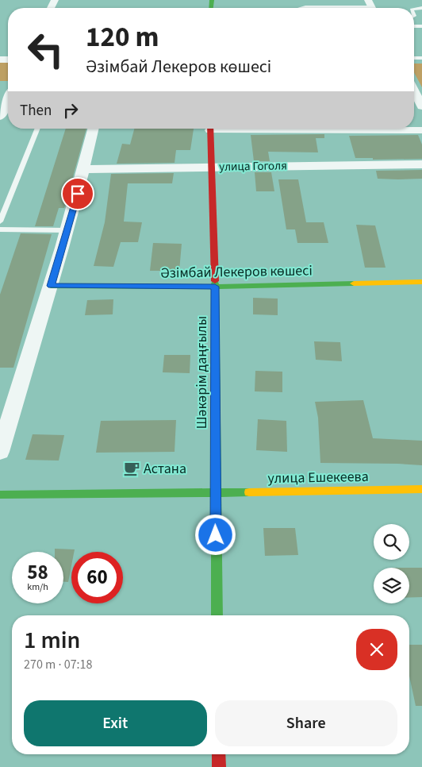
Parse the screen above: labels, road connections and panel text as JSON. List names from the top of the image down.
{
  "streets": {
    "main road": ["Әзімбай Лекеров көшесі", "Шәкәрім даңғылы", "улица Ешекеева"],
    "street": ["улица Гоголя"]
  },
  "crossings": [
    ["улица Гоголя", "Шәкәрім даңғылы"],
    ["Әзімбай Лекеров көшесі", "Шәкәрім даңғылы"],
    ["Шәкәрім даңғылы", "улица Ешекеева"]
  ],
  "places": {
    "cafe": ["Астана"]
  },
  "page": {
    "turn": ["120 m", "Әзімбай Лекеров көшесі"],
    "then": "Then",
    "speed": "58 km/h",
    "limit": "60",
    "heading": ["1 min", "270 m · 07:18"],
    "buttons": ["Exit", "Share"]
  }
}
